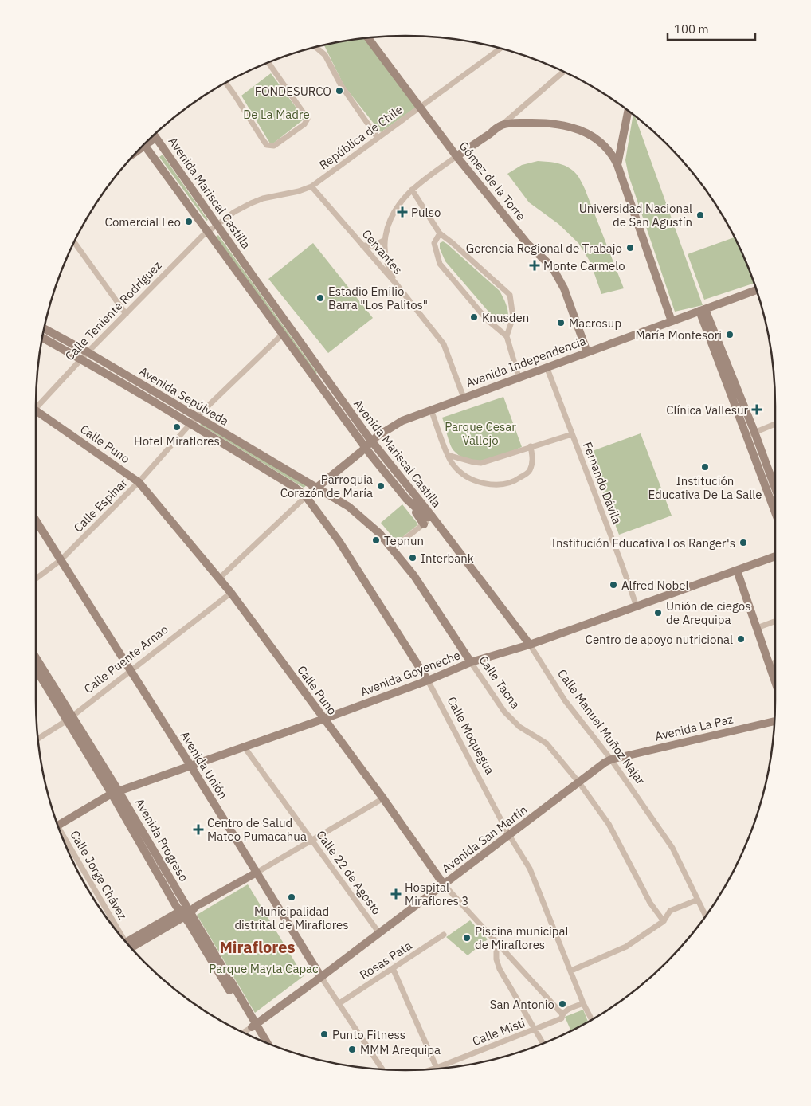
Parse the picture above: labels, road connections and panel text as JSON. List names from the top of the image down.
{
  "streets": {
    "street": [
      "República de Chile",
      "Gómez de la Torre",
      "Avenida Mariscal Castilla",
      "Cervantes",
      "Calle Teniente Rodríguez",
      "Avenida Independencia",
      "Avenida Sepúlveda",
      "Calle Puno",
      "Fernando Dávila",
      "Calle Espinar",
      "Calle Puente Arnao",
      "Avenida Goyeneche",
      "Calle Tacna",
      "Calle Manuel Muñoz Najar",
      "Avenida La Paz",
      "Calle Moquegua",
      "Avenida Unión",
      "Avenida San Martín",
      "Avenida Progreso",
      "Calle 22 de Agosto",
      "Calle Jorge Chávez",
      "Rosas Pata",
      "Calle Misti"
    ]
  },
  "crossings": [
    ["República de Chile", "Gómez de la Torre"],
    ["República de Chile", "Avenida Mariscal Castilla"],
    ["República de Chile", "Cervantes"],
    ["República de Chile", "Calle Teniente Rodríguez"],
    ["Gómez de la Torre", "Avenida Independencia"],
    ["Avenida Mariscal Castilla", "Calle Teniente Rodríguez"],
    ["Avenida Mariscal Castilla", "Avenida Independencia"],
    ["Avenida Mariscal Castilla", "Calle Espinar"],
    ["Avenida Mariscal Castilla", "Calle Manuel Muñoz Najar"],
    ["Cervantes", "Avenida Independencia"],
    ["Calle Teniente Rodríguez", "Avenida Sepúlveda"],
    ["Avenida Independencia", "Avenida Sepúlveda"],
    ["Avenida Independencia", "Fernando Dávila"],
    ["Avenida Independencia", "Calle Tacna"],
    ["Avenida Sepúlveda", "Calle Espinar"],
    ["Avenida Sepúlveda", "Calle Tacna"],
    ["Avenida Sepúlveda", "Calle Moquegua"],
    ["Calle Puno", "Calle Espinar"],
    ["Calle Puno", "Calle Puente Arnao"],
    ["Calle Puno", "Avenida Goyeneche"],
    ["Calle Puno", "Avenida San Martín"],
    ["Calle Puno", "Calle Misti"],
    ["Fernando Dávila", "Avenida Goyeneche"],
    ["Calle Espinar", "Avenida Unión"],
    ["Calle Puente Arnao", "Avenida Unión"],
    ["Calle Puente Arnao", "Avenida Progreso"],
    ["Avenida Goyeneche", "Calle Tacna"],
    ["Avenida Goyeneche", "Calle Manuel Muñoz Najar"],
    ["Avenida Goyeneche", "Calle Moquegua"],
    ["Avenida Goyeneche", "Avenida Unión"],
    ["Avenida Goyeneche", "Avenida Progreso"],
    ["Avenida Goyeneche", "Calle 22 de Agosto"],
    ["Calle Tacna", "Avenida San Martín"],
    ["Calle Manuel Muñoz Najar", "Avenida La Paz"],
    ["Calle Manuel Muñoz Najar", "Avenida San Martín"],
    ["Avenida La Paz", "Avenida San Martín"],
    ["Calle Moquegua", "Avenida San Martín"],
    ["Calle Moquegua", "Calle Misti"],
    ["Avenida Unión", "Avenida San Martín"],
    ["Avenida Unión", "Rosas Pata"],
    ["Avenida San Martín", "Avenida Progreso"],
    ["Avenida San Martín", "Calle 22 de Agosto"]
  ],
  "districts": ["Miraflores"],
  "parks": ["De La Madre", "Parque Cesar Vallejo", "Parque Mayta Capac"],
  "places": {
    "other": [
      "FONDESURCO",
      "Universidad Nacional de San Agustín",
      "Comercial Leo",
      "Gerencia Regional de Trabajo",
      "Estadio Emilio Barra \"Los Palitos\"",
      "Knusden",
      "Macrosup",
      "María Montesori",
      "Hotel Miraflores",
      "Institución Educativa De La Salle",
      "Parroquia Corazón de María",
      "Tepnun",
      "Institución Educativa Los Ranger's",
      "Interbank",
      "Alfred Nobel",
      "Unión de ciegos de Arequipa",
      "Centro de apoyo nutricional",
      "Municipalidad distrital de Miraflores",
      "Piscina municipal de Miraflores",
      "San Antonio",
      "Punto Fitness",
      "MMM Arequipa"
    ],
    "health": [
      "Pulso",
      "Monte Carmelo",
      "Clínica Vallesur",
      "Centro de Salud Mateo Pumacahua",
      "Hospital Miraflores 3"
    ]
  },
  "scale_bar": "100 m"
}
